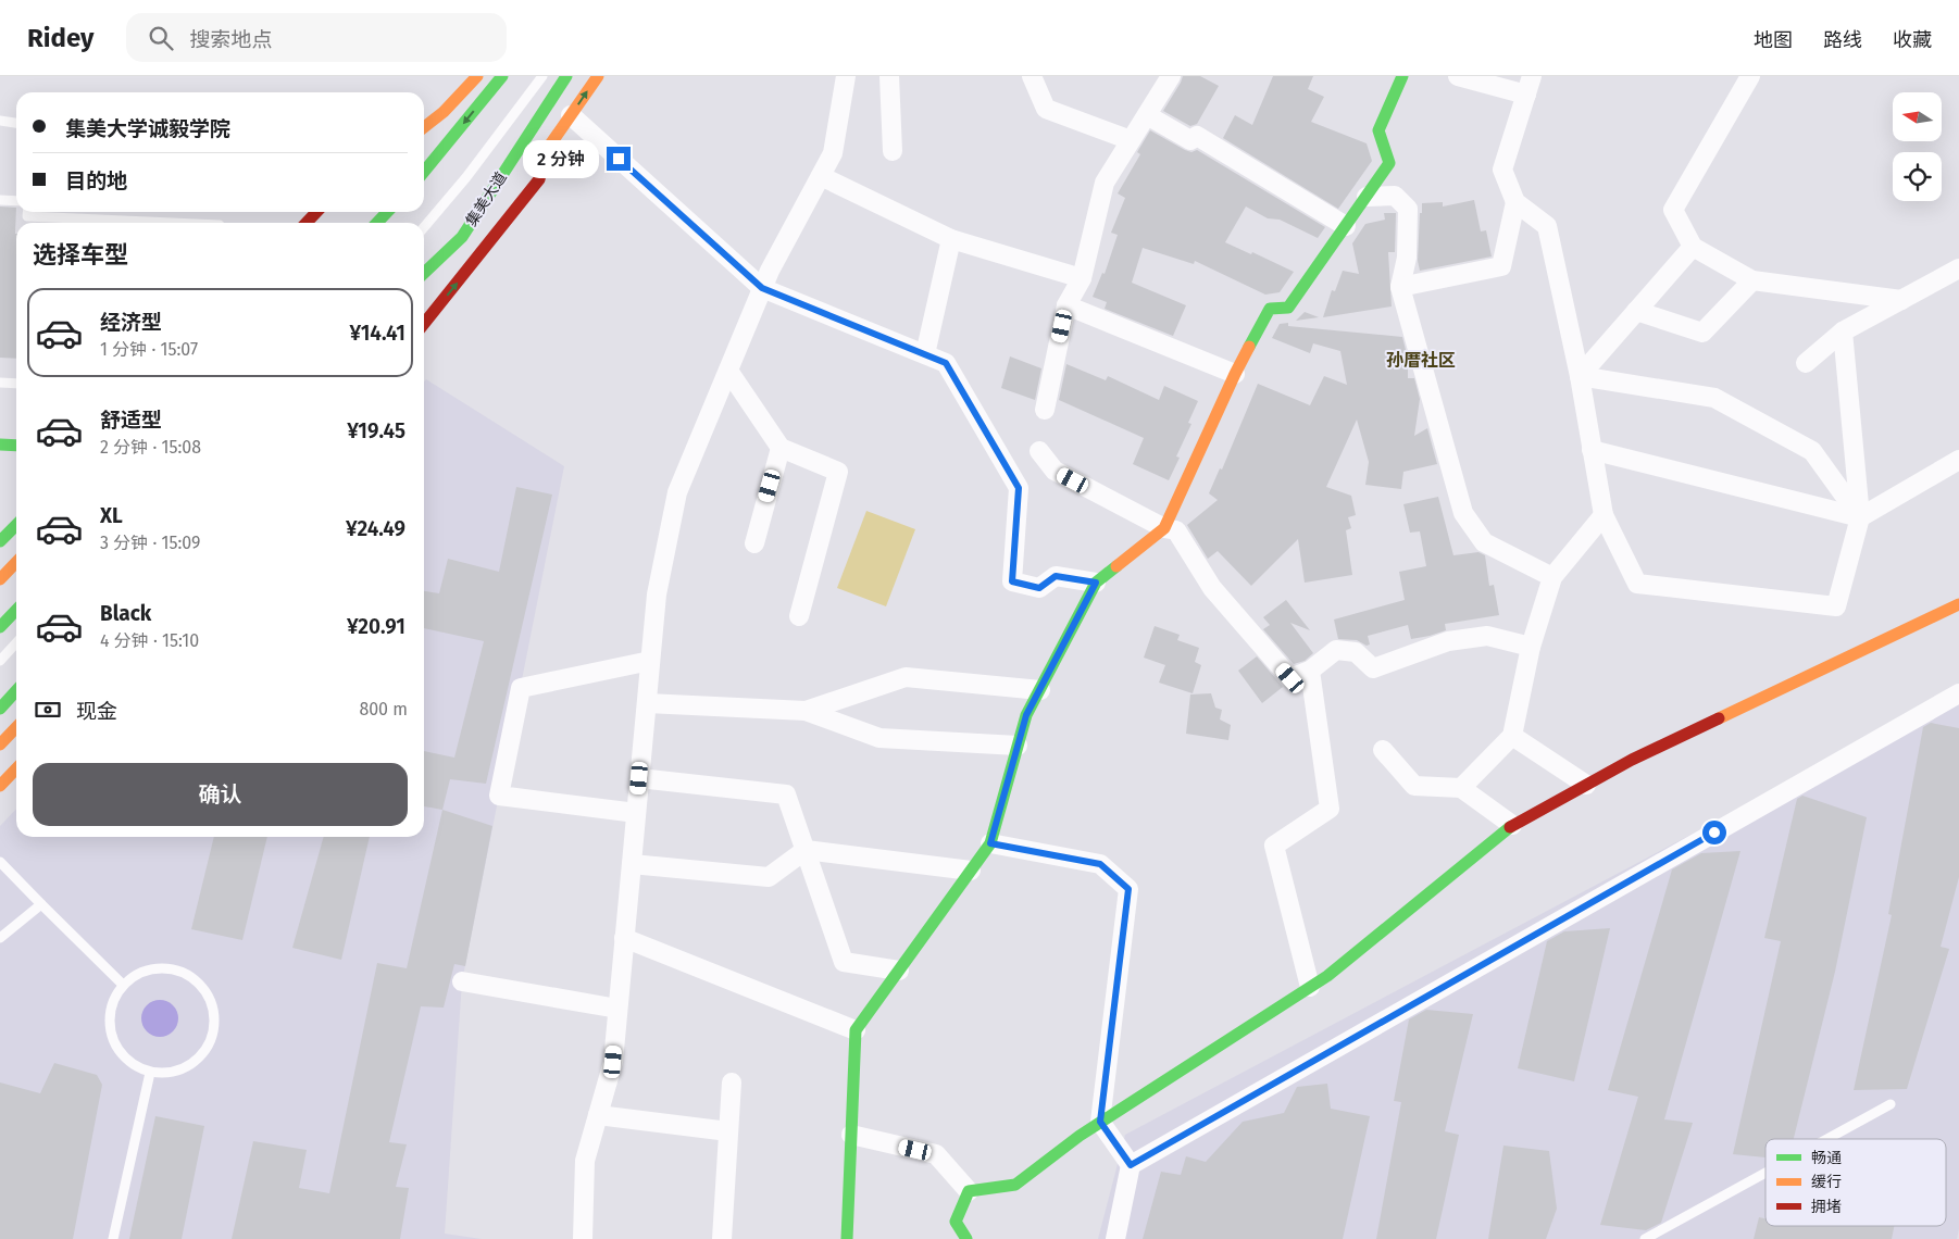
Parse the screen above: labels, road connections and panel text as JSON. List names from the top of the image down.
{
  "streets": {
    "main road": ["集美大道"]
  },
  "districts": ["孙厝社区"],
  "legend": ["畅通", "缓行", "拥堵"],
  "north": "left",
  "page": {
    "header": "Ridey",
    "search": "搜索地点",
    "nav": ["地图", "路线", "收藏"],
    "banner": ["集美大学诚毅学院", "目的地"],
    "bubble": "2 分钟",
    "heading": "选择车型",
    "list": [
      {
        "name": "经济型",
        "note": "1 分钟 · 15:07",
        "value": "¥14.41"
      },
      {
        "name": "舒适型",
        "note": "2 分钟 · 15:08",
        "value": "¥19.45"
      },
      {
        "name": "XL",
        "note": "3 分钟 · 15:09",
        "value": "¥24.49"
      },
      {
        "name": "Black",
        "note": "4 分钟 · 15:10",
        "value": "¥20.91"
      }
    ],
    "pay": ["现金", "800 m"],
    "buttons": "确认"
  }
}
